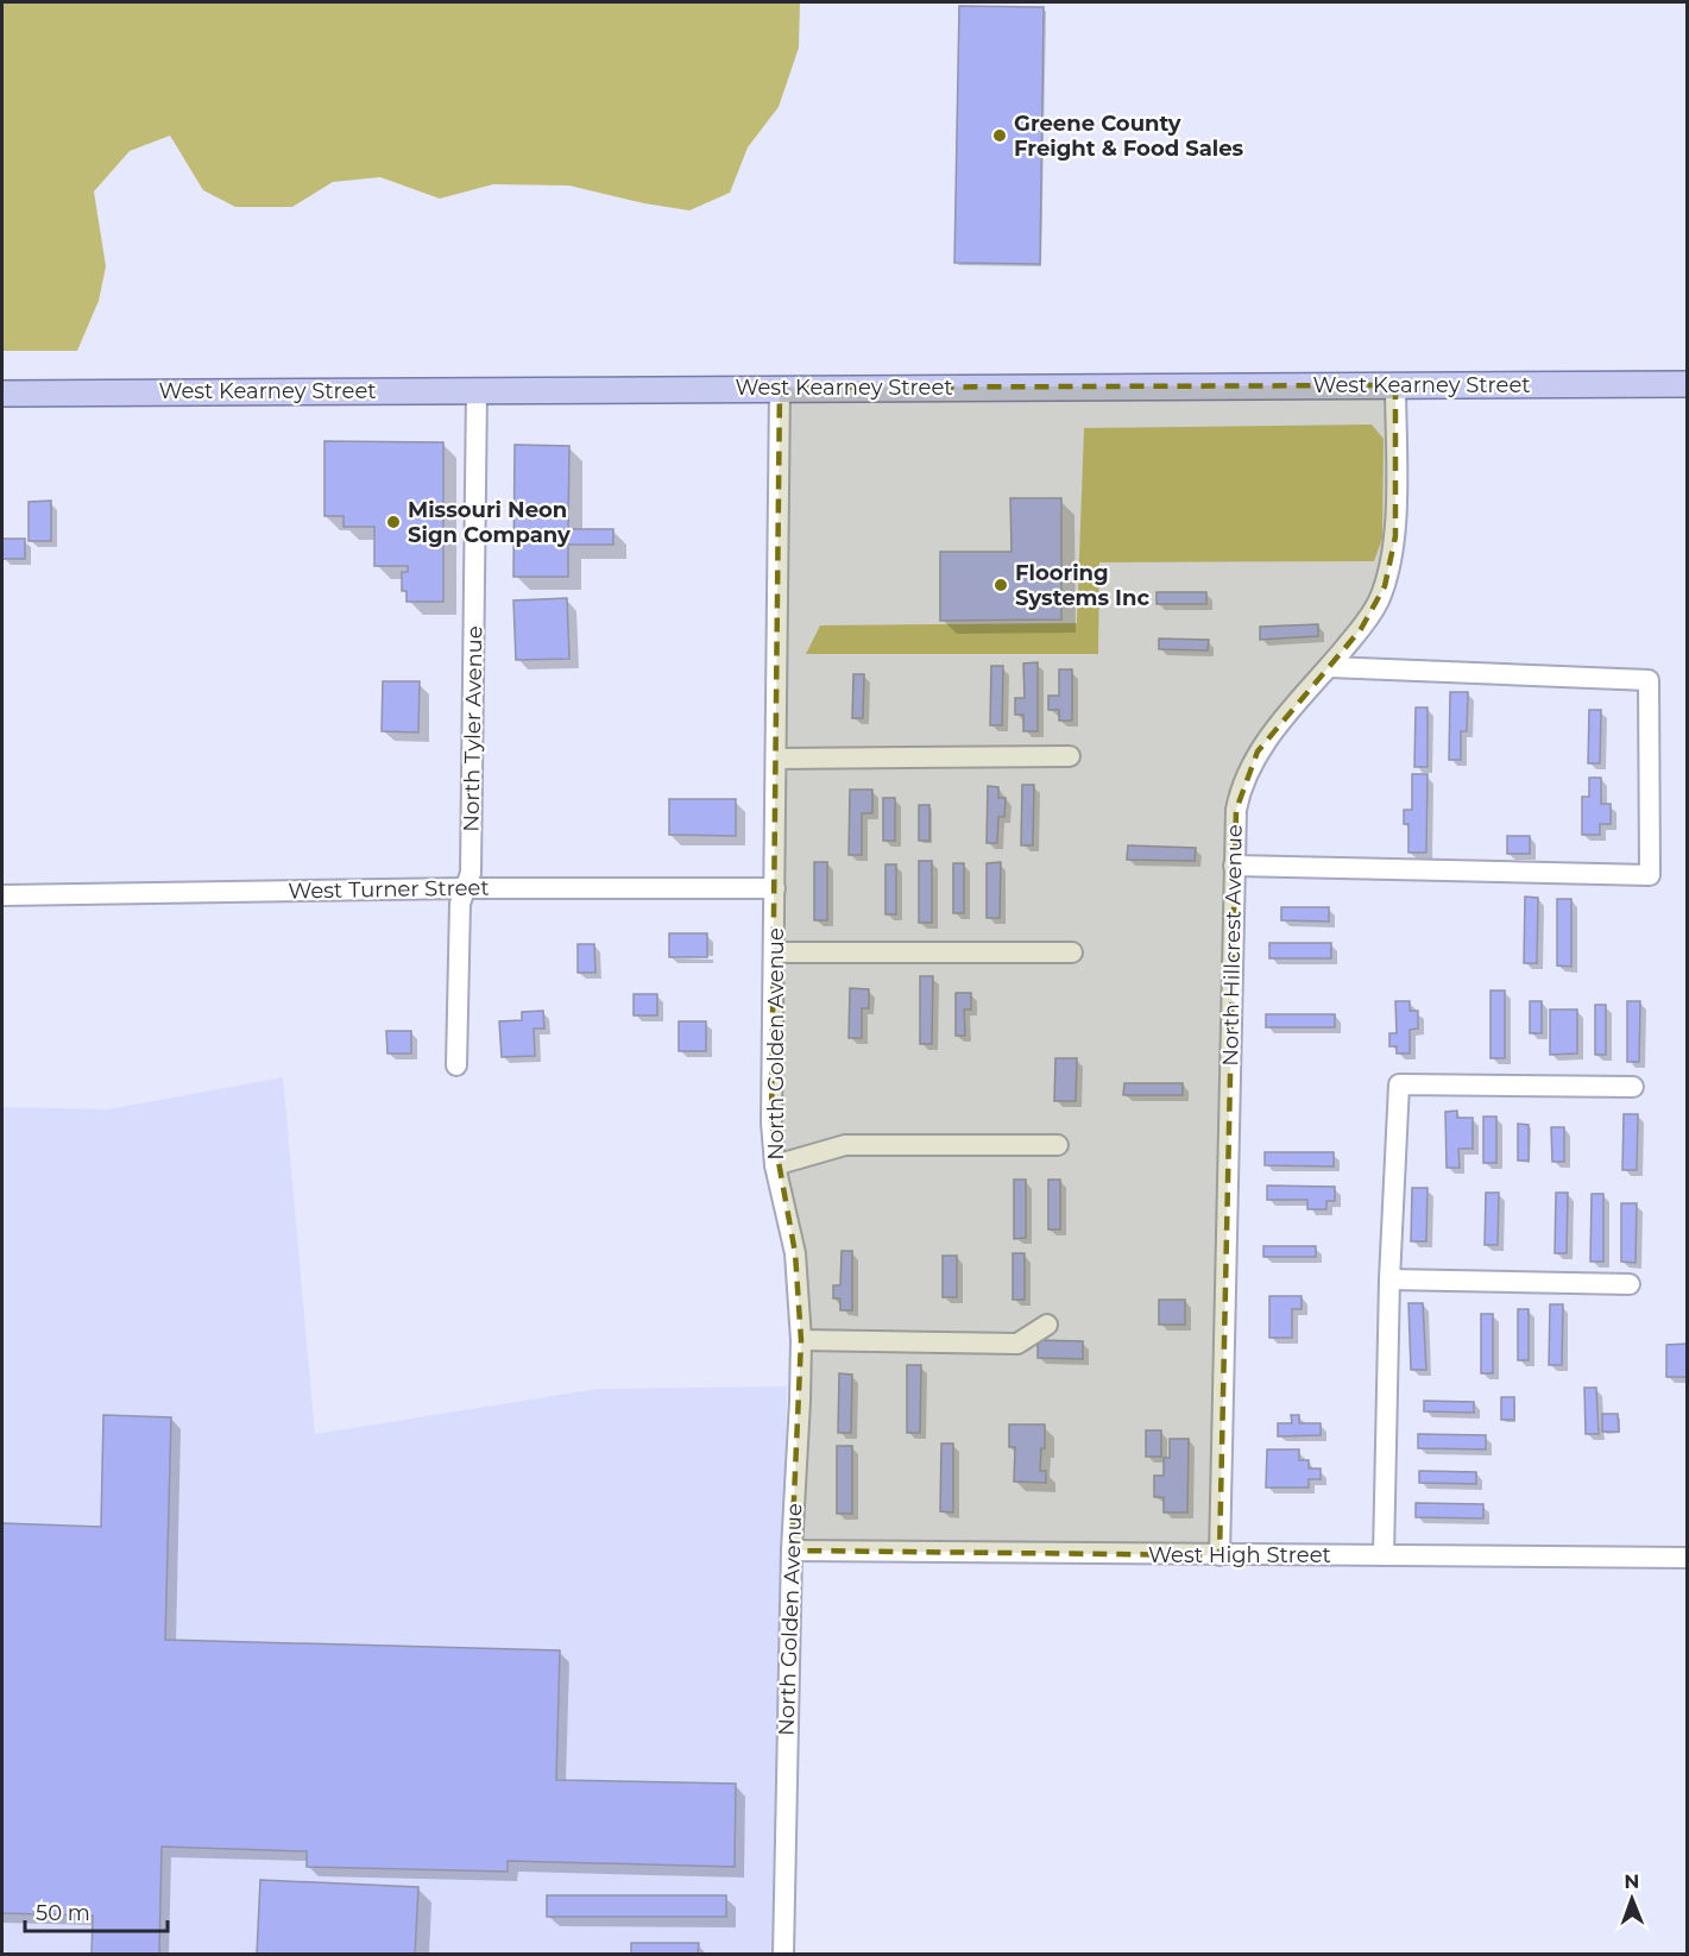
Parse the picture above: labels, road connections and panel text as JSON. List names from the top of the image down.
{
  "streets": {
    "main road": ["West Kearney Street"],
    "street": [
      "North Tyler Avenue",
      "West Turner Street",
      "North Hillcrest Avenue",
      "North Golden Avenue",
      "West High Street"
    ]
  },
  "crossings": [
    ["West Kearney Street", "North Tyler Avenue"],
    ["West Kearney Street", "North Hillcrest Avenue"],
    ["West Kearney Street", "North Golden Avenue"],
    ["North Tyler Avenue", "West Turner Street"],
    ["West Turner Street", "North Golden Avenue"],
    ["North Hillcrest Avenue", "West High Street"],
    ["North Golden Avenue", "West High Street"]
  ],
  "places": ["Greene County Freight & Food Sales", "Missouri Neon Sign Company", "Flooring Systems Inc"],
  "scale_bar": "50 m",
  "north": "top"
}
